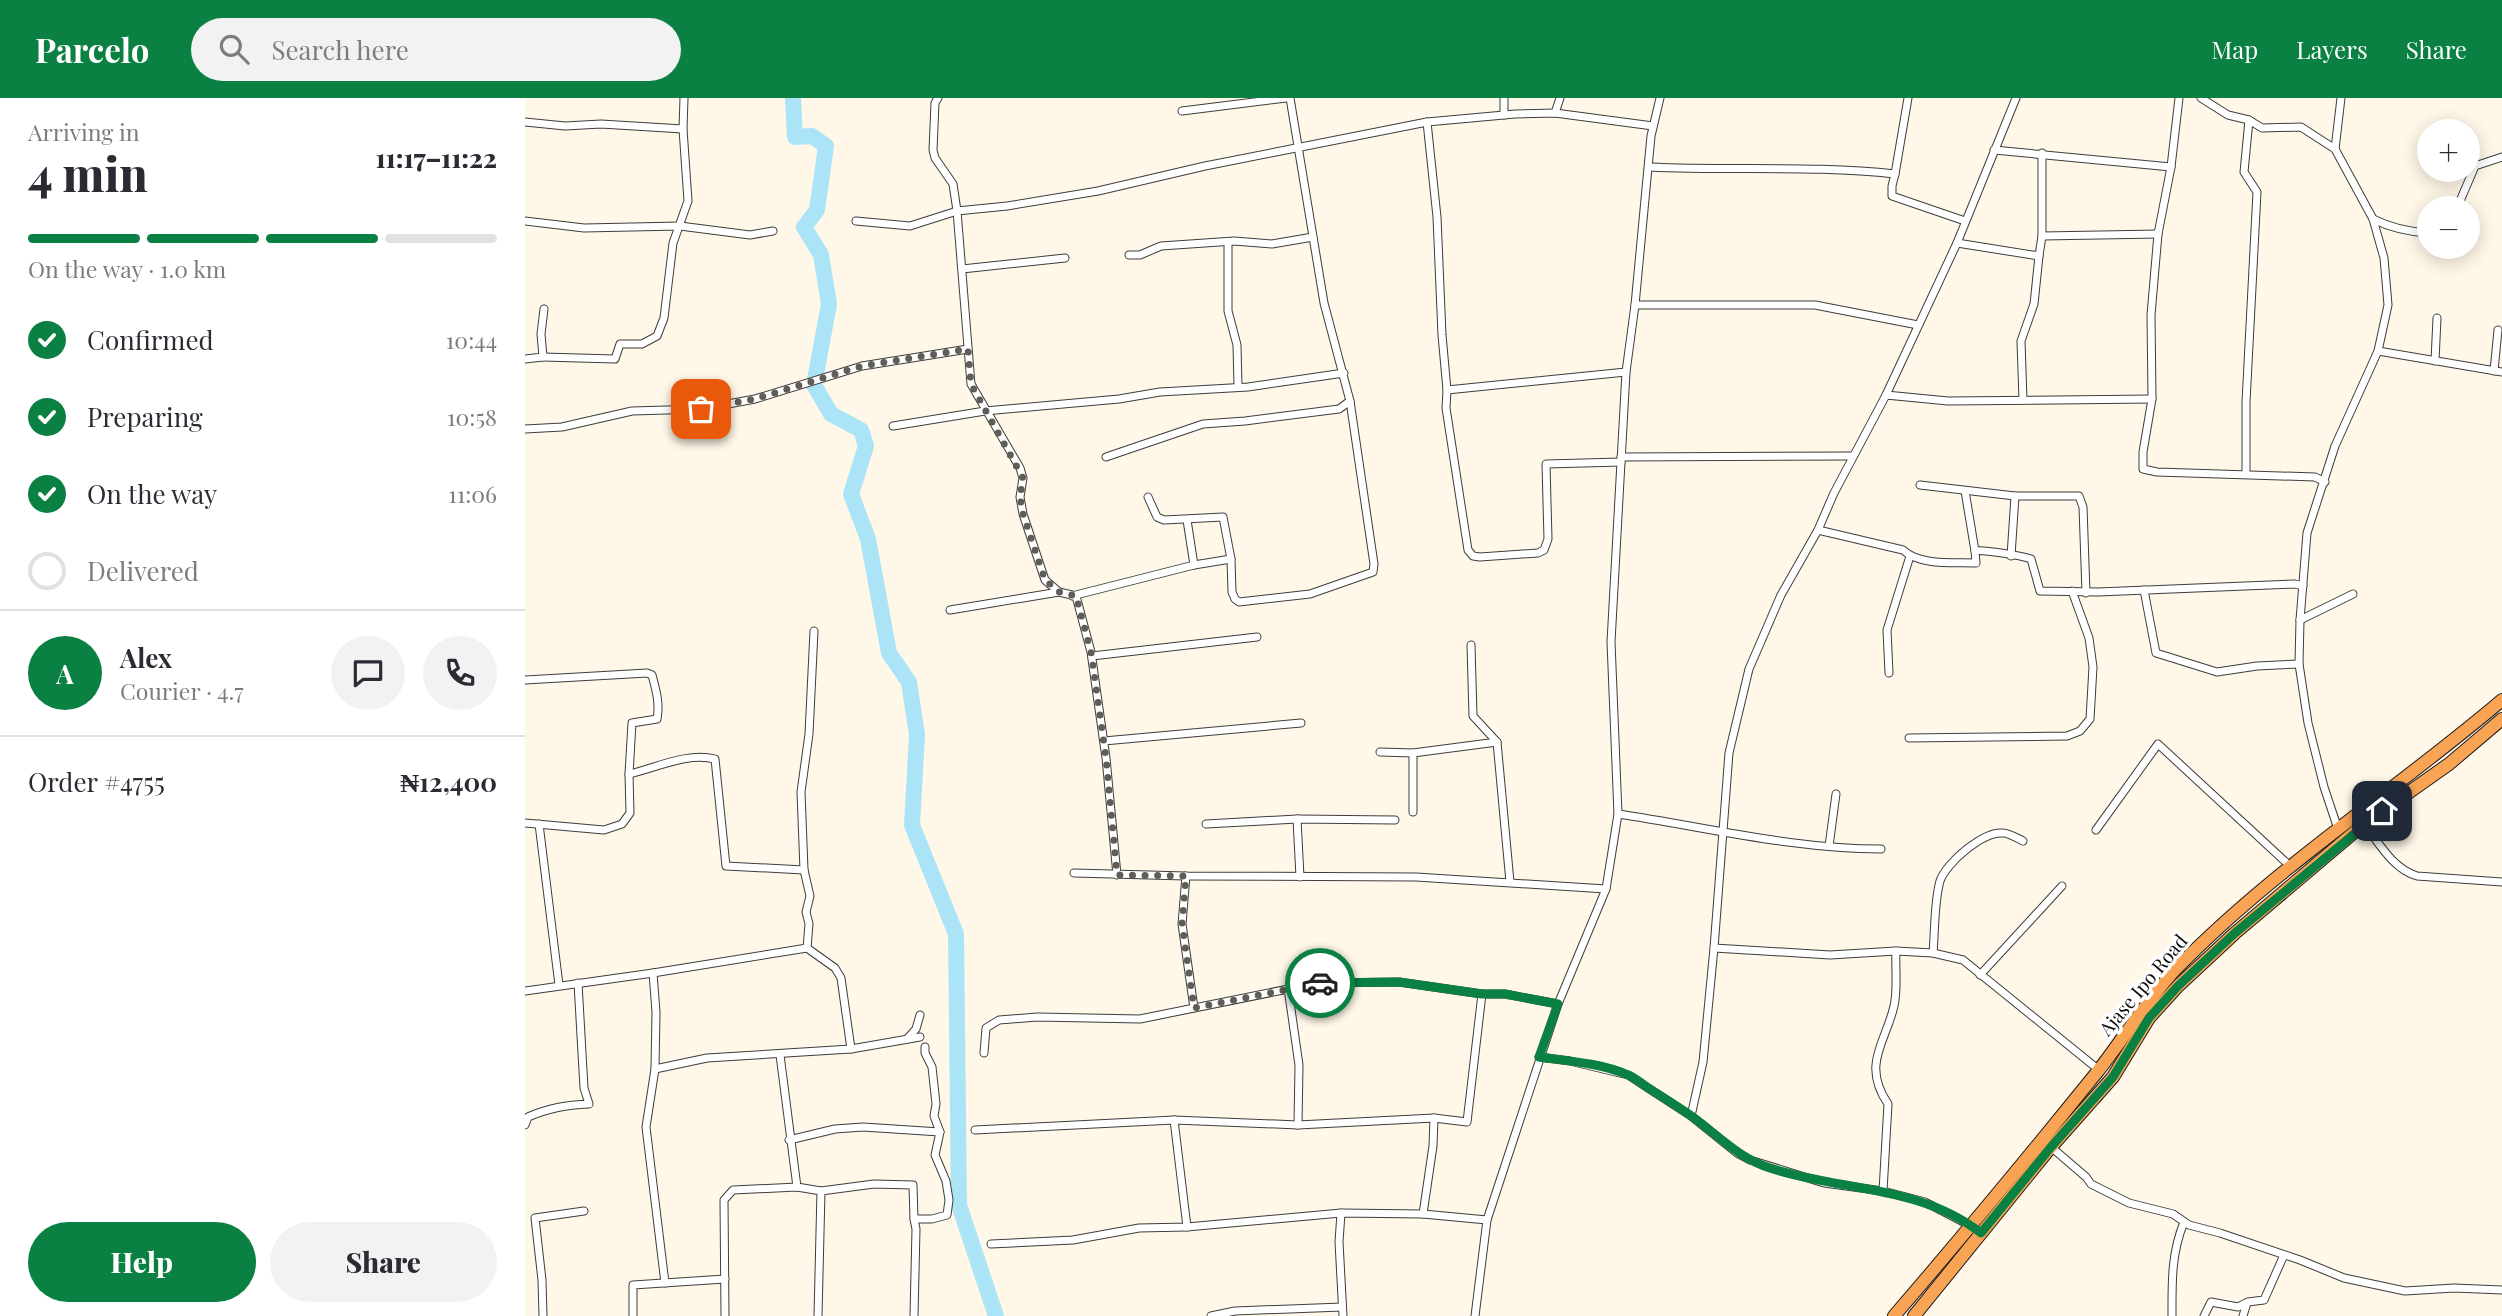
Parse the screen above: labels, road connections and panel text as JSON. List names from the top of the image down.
{
  "streets": {
    "highway": ["Ajase Ipo Road"]
  },
  "page": {
    "header": "Parcelo",
    "search": "Search here",
    "nav": ["Map", "Layers", "Share"],
    "heading": ["4 min", "Arriving in", "11:17–11:22"],
    "panel": [
      "Alex",
      "Courier · 4.7",
      "Order #4755",
      "₦12,400"
    ],
    "map_buttons": ["+", "−"],
    "bar": "On the way · 1.0 km",
    "list": [
      ["Confirmed", "10:44"],
      ["Preparing", "10:58"],
      ["On the way", "11:06"],
      "Delivered"
    ],
    "round": "A",
    "buttons": ["Help", "Share"]
  }
}
